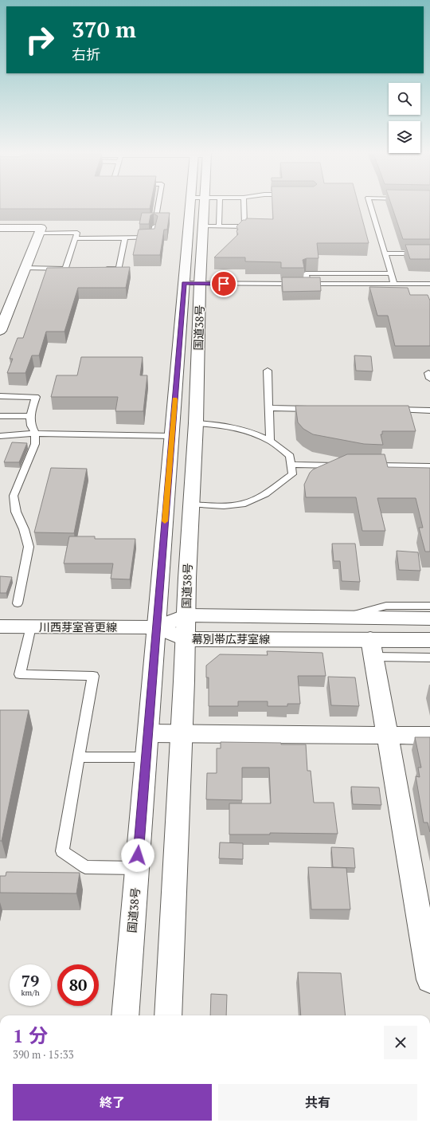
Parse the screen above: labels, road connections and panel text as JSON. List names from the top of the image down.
{
  "streets": {
    "main road": ["国道38号", "川西芽室音更線", "幕別帯広芽室線"]
  },
  "crossings": [
    ["国道38号", "川西芽室音更線"],
    ["国道38号", "幕別帯広芽室線"],
    ["川西芽室音更線", "幕別帯広芽室線"]
  ],
  "page": {
    "turn": ["370 m", "右折"],
    "speed": "79 km/h",
    "limit": "80",
    "heading": ["1 分", "390 m · 15:33"],
    "buttons": ["終了", "共有"]
  }
}
